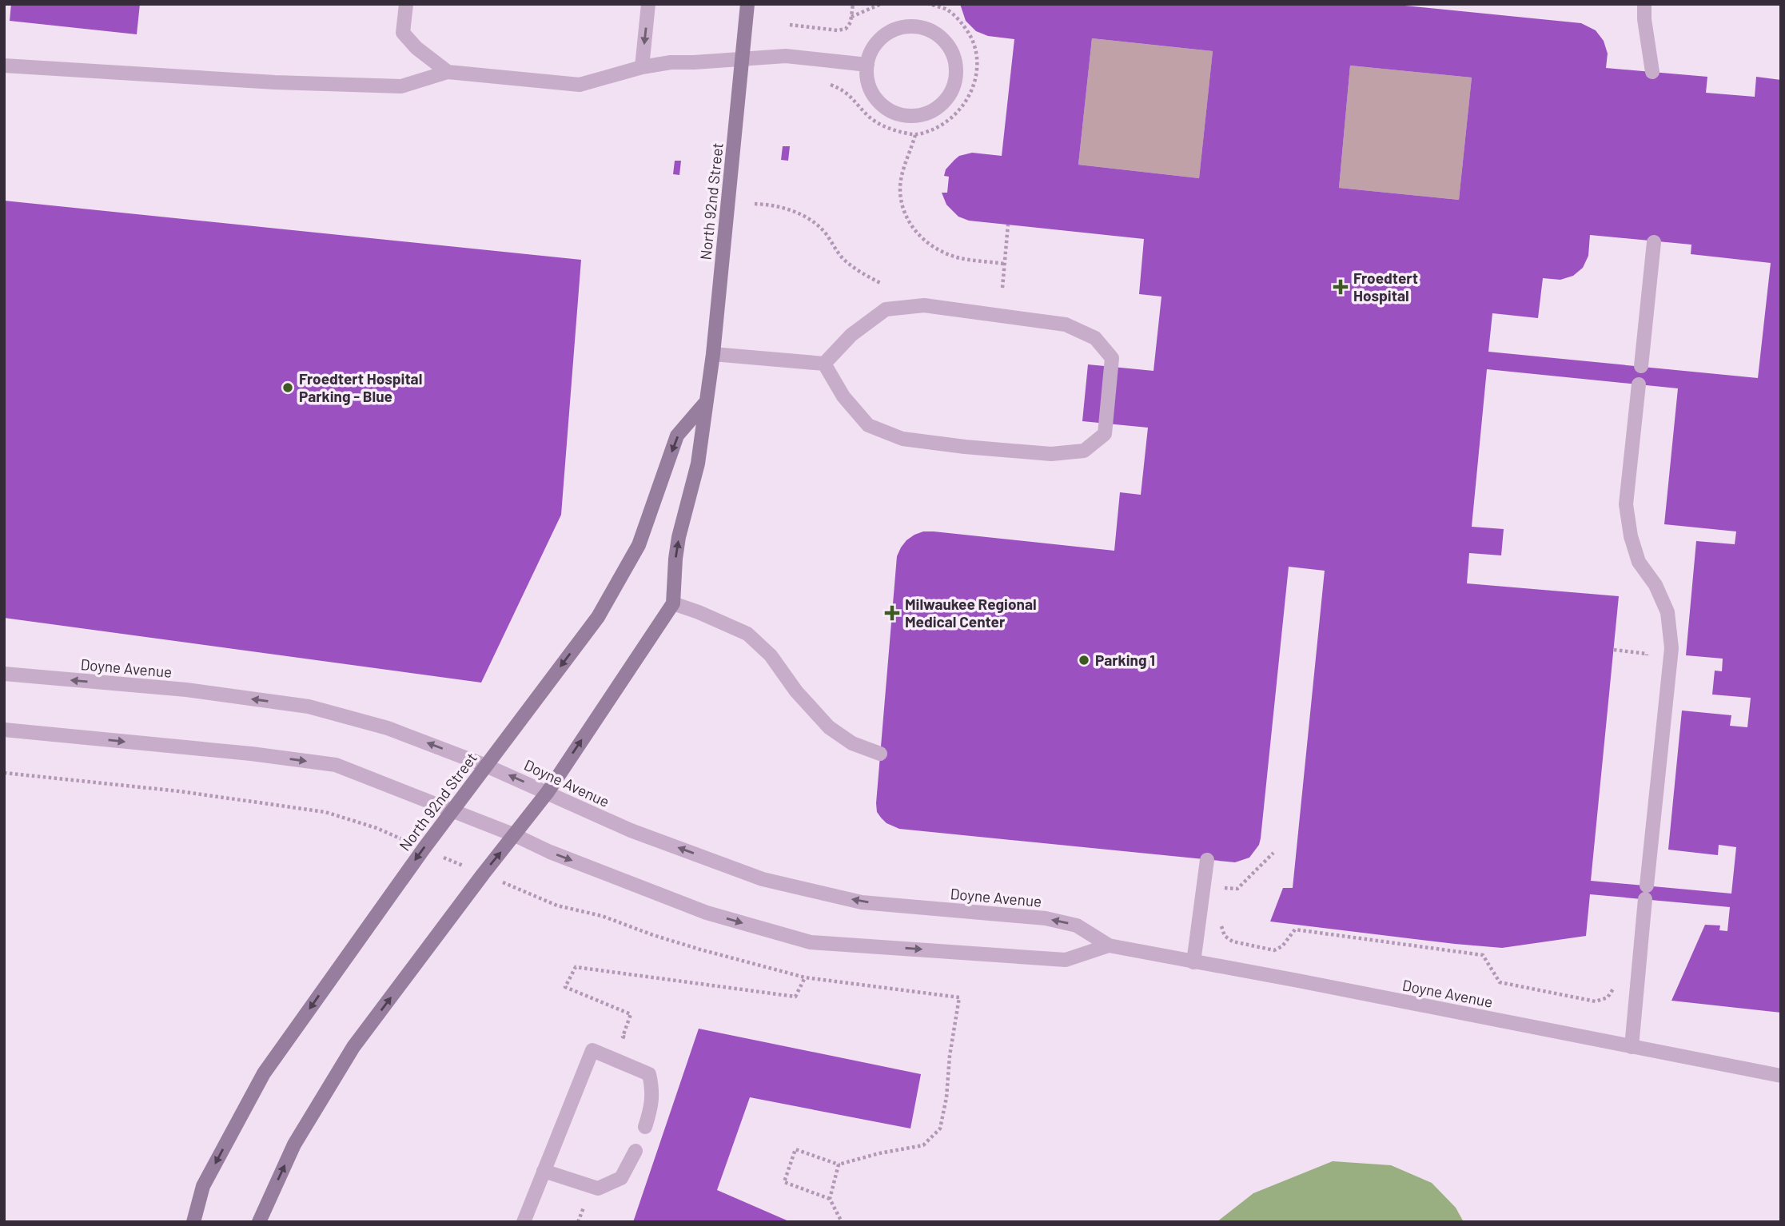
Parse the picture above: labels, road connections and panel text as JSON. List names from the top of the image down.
{
  "streets": {
    "street": ["North 92nd Street", "Doyne Avenue"]
  },
  "crossings": [
    ["North 92nd Street", "Doyne Avenue"]
  ],
  "places": {
    "health": ["Froedtert Hospital", "Milwaukee Regional Medical Center"],
    "other": ["Froedtert Hospital Parking - Blue", "Parking 1"]
  }
}
